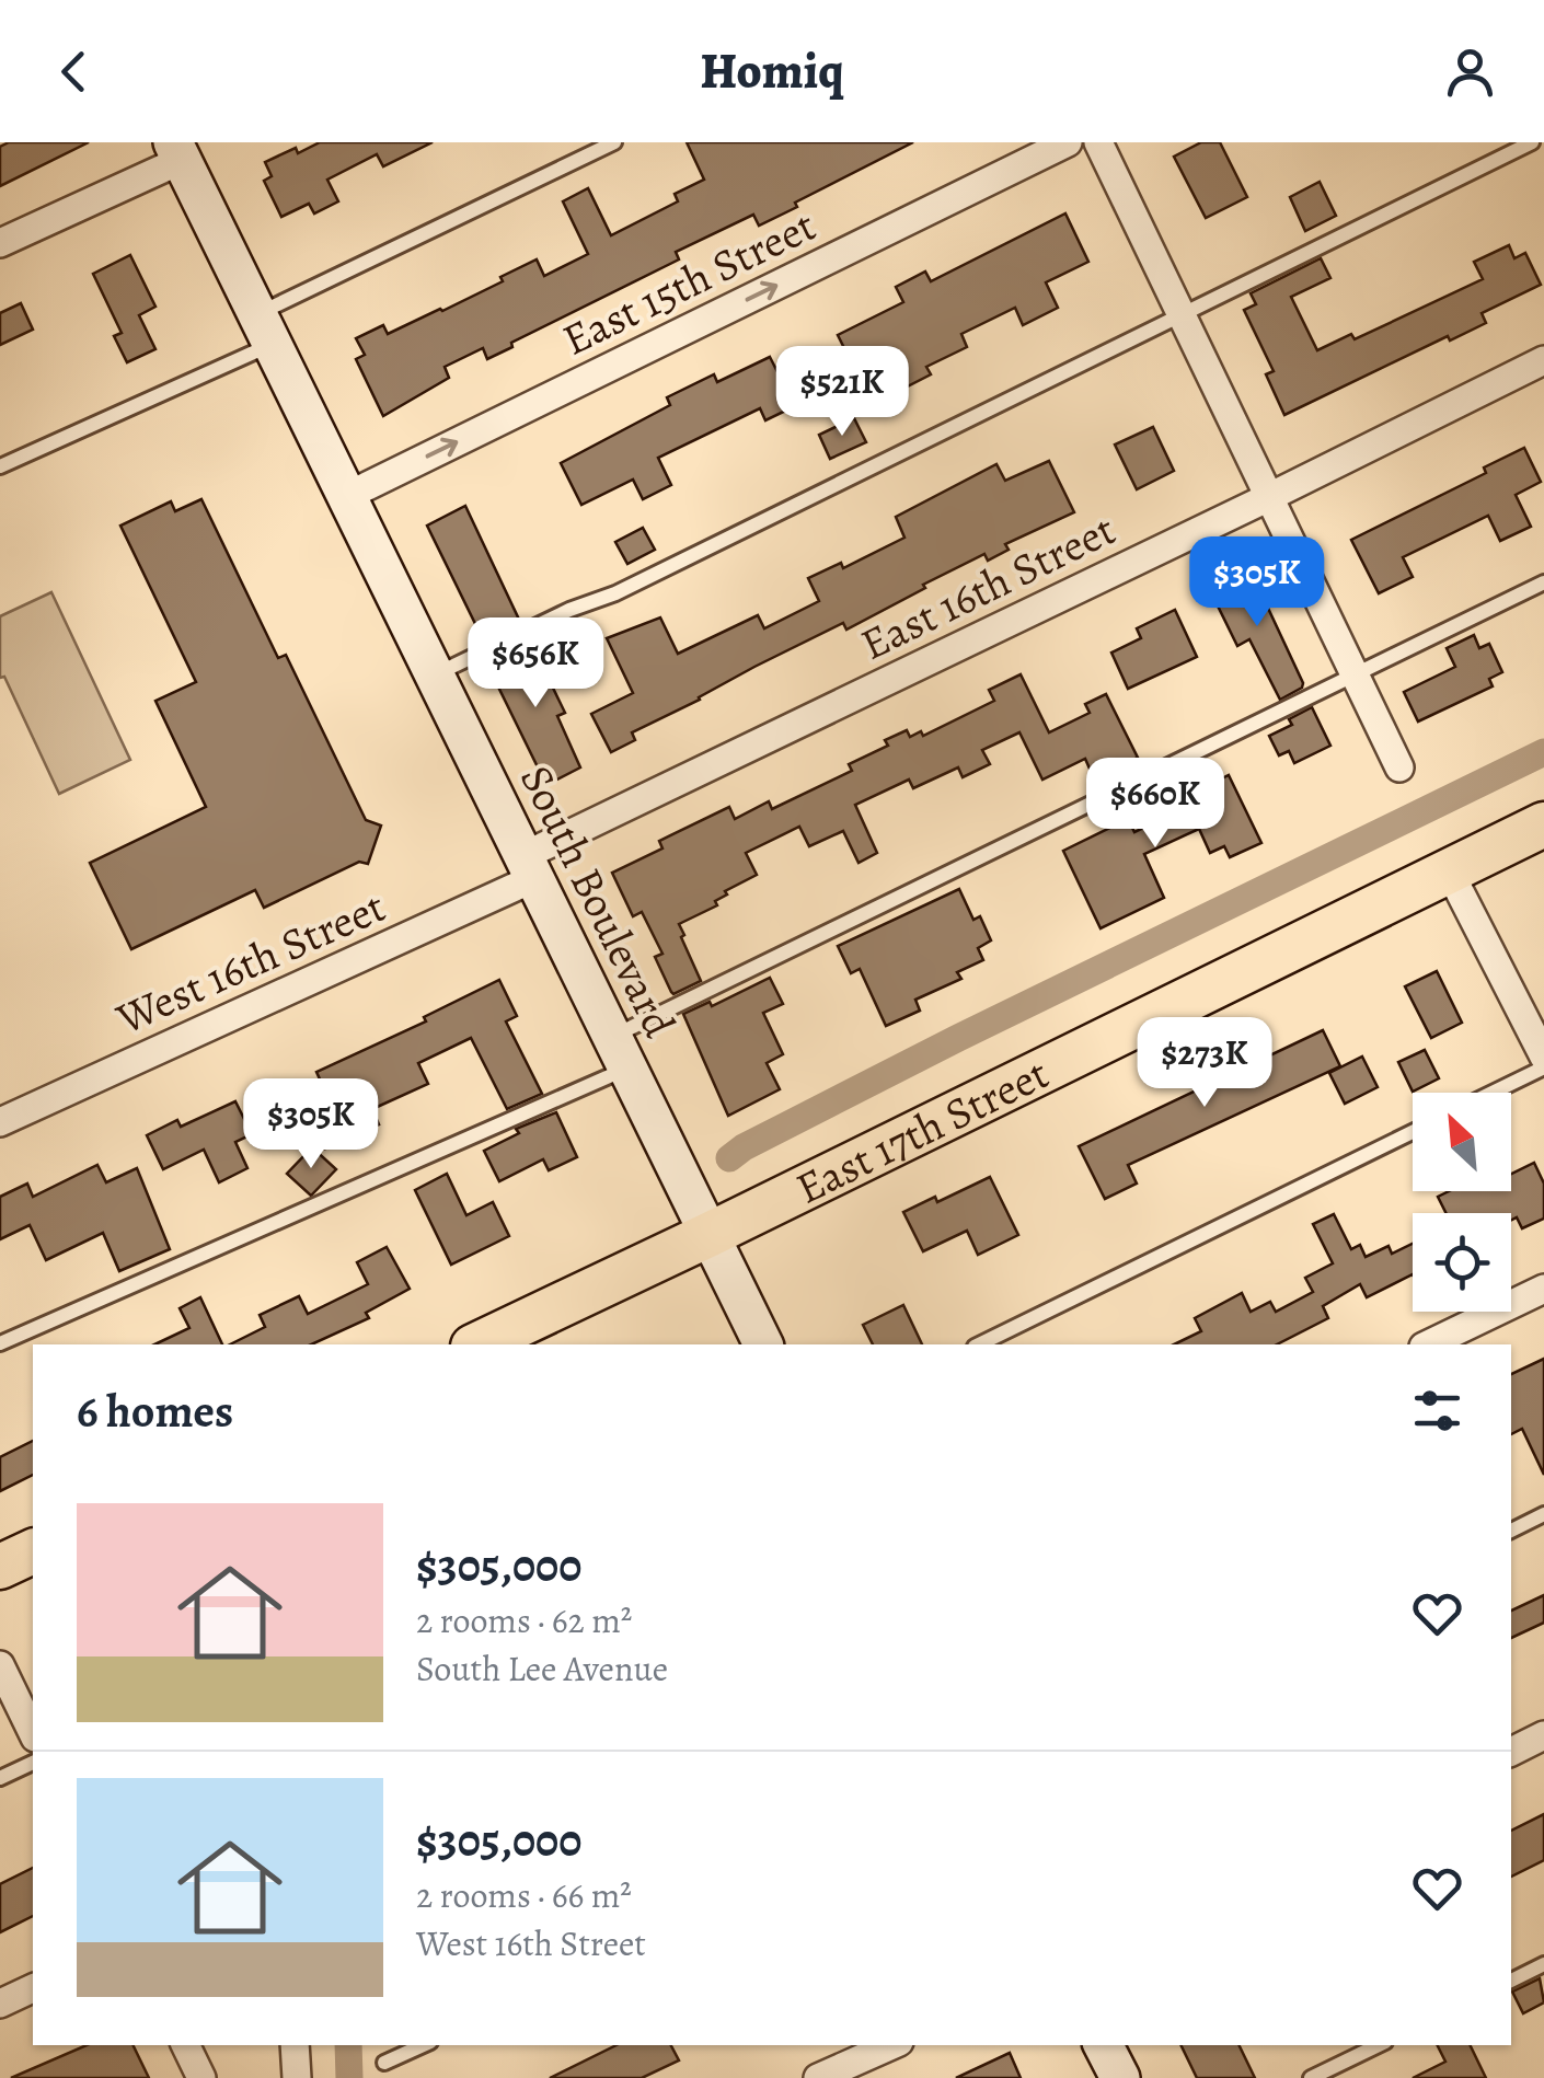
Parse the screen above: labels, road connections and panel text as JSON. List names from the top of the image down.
{
  "streets": {
    "main road": ["East 17th Street"],
    "street": [
      "East 15th Street",
      "East 16th Street",
      "South Boulevard",
      "West 16th Street"
    ]
  },
  "crossings": [
    ["East 15th Street", "South Boulevard"],
    ["East 16th Street", "South Boulevard"],
    ["East 16th Street", "West 16th Street"],
    ["South Boulevard", "West 16th Street"],
    ["South Boulevard", "East 17th Street"]
  ],
  "one_way": ["East 15th Street"],
  "north": "top left",
  "page": {
    "header": "Homiq",
    "price": [
      "$521K",
      "$305K",
      "$656K",
      "$660K",
      "$273K",
      "$305K"
    ],
    "heading": "6 homes",
    "list": [
      {
        "name": "$305,000",
        "note": "2 rooms · 62 m² · South Lee Avenue"
      },
      {
        "name": "$305,000",
        "note": "2 rooms · 66 m² · West 16th Street"
      }
    ]
  }
}
